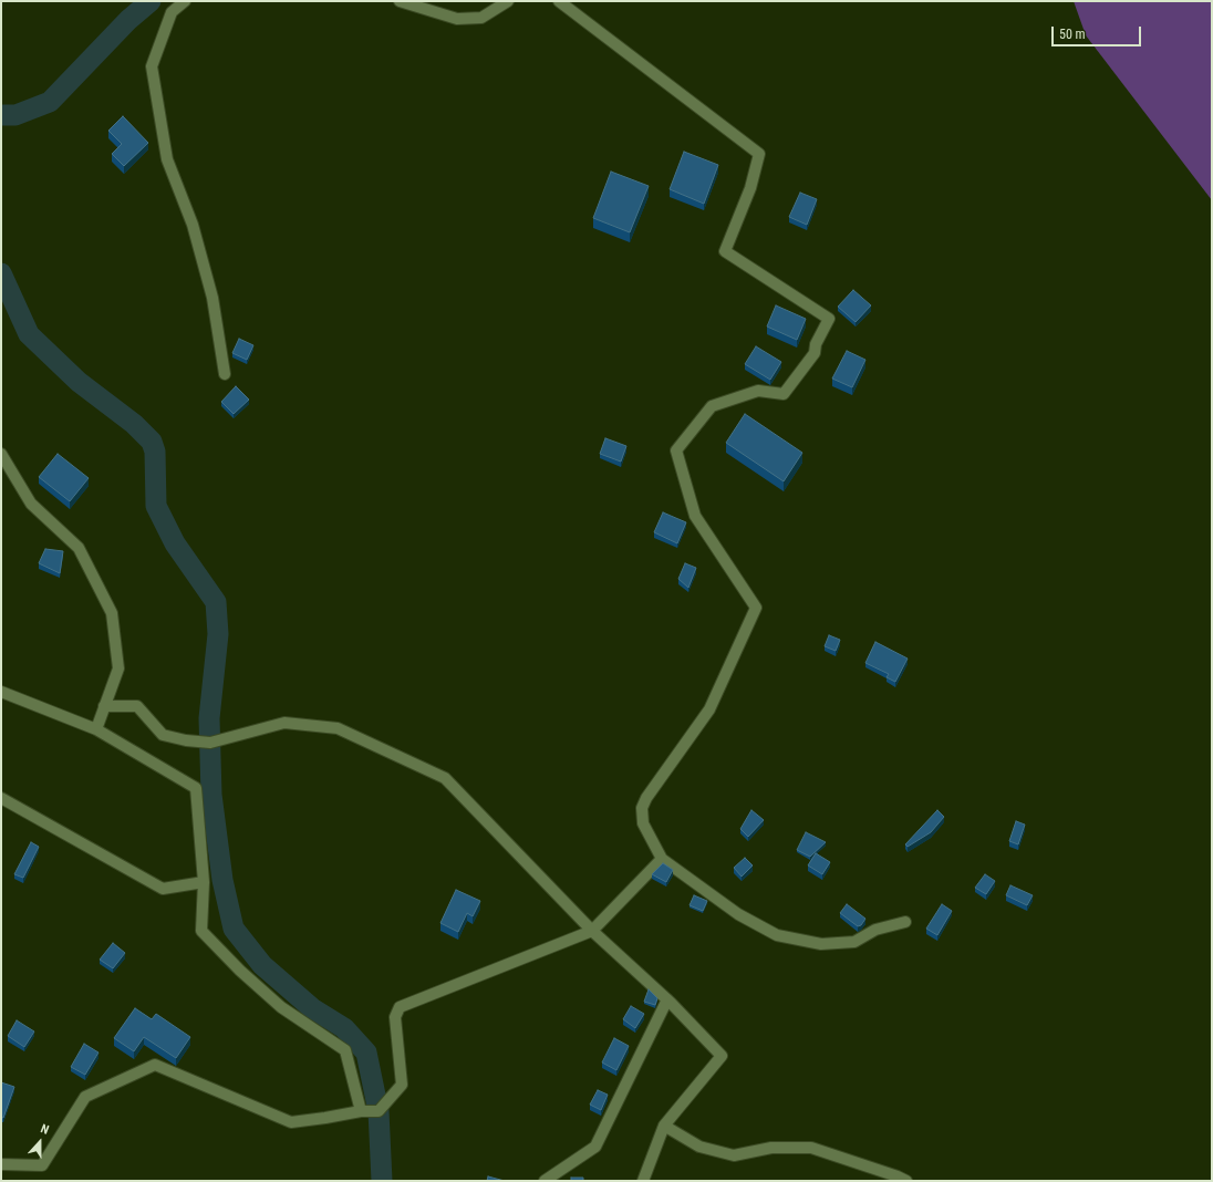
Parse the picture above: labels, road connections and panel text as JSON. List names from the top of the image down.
{
  "scale_bar": "50 m",
  "north": "top"
}
